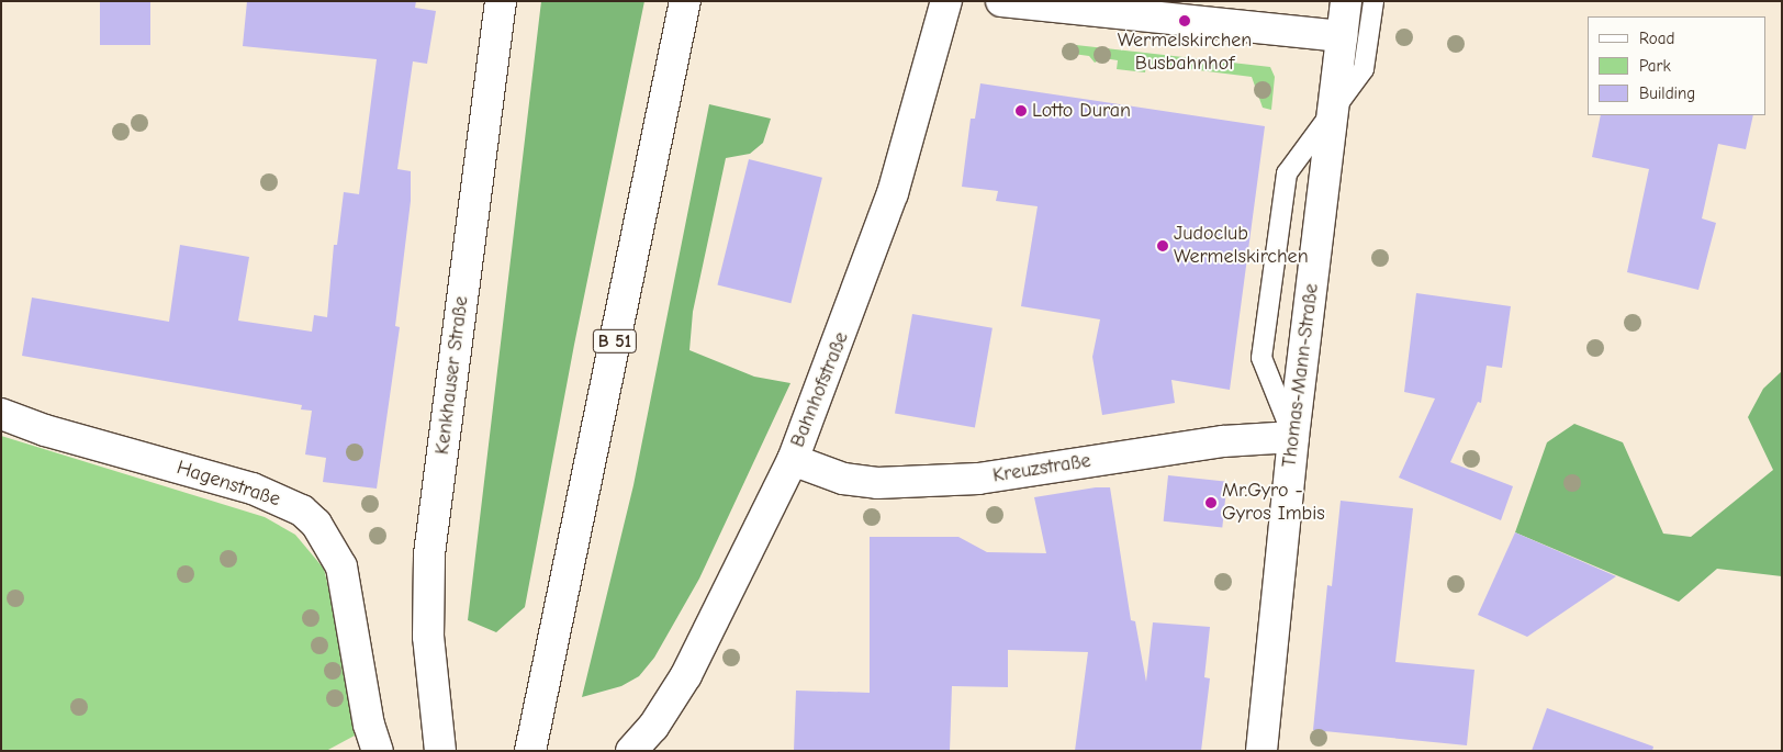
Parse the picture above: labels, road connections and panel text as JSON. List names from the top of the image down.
{
  "streets": {
    "street": [
      "B 51",
      "Kenkhauser Straße",
      "Thomas-Mann-Straße",
      "Bahnhofstraße",
      "Kreuzstraße",
      "Hagenstraße"
    ]
  },
  "crossings": [
    ["Thomas-Mann-Straße", "Kreuzstraße"],
    ["Bahnhofstraße", "Kreuzstraße"]
  ],
  "places": [
    "Wermelskirchen Busbahnhof",
    "Lotto Duran",
    "Judoclub Wermelskirchen",
    "Mr.Gyro - Gyros Imbis"
  ],
  "legend": ["Road", "Park", "Building"]
}
